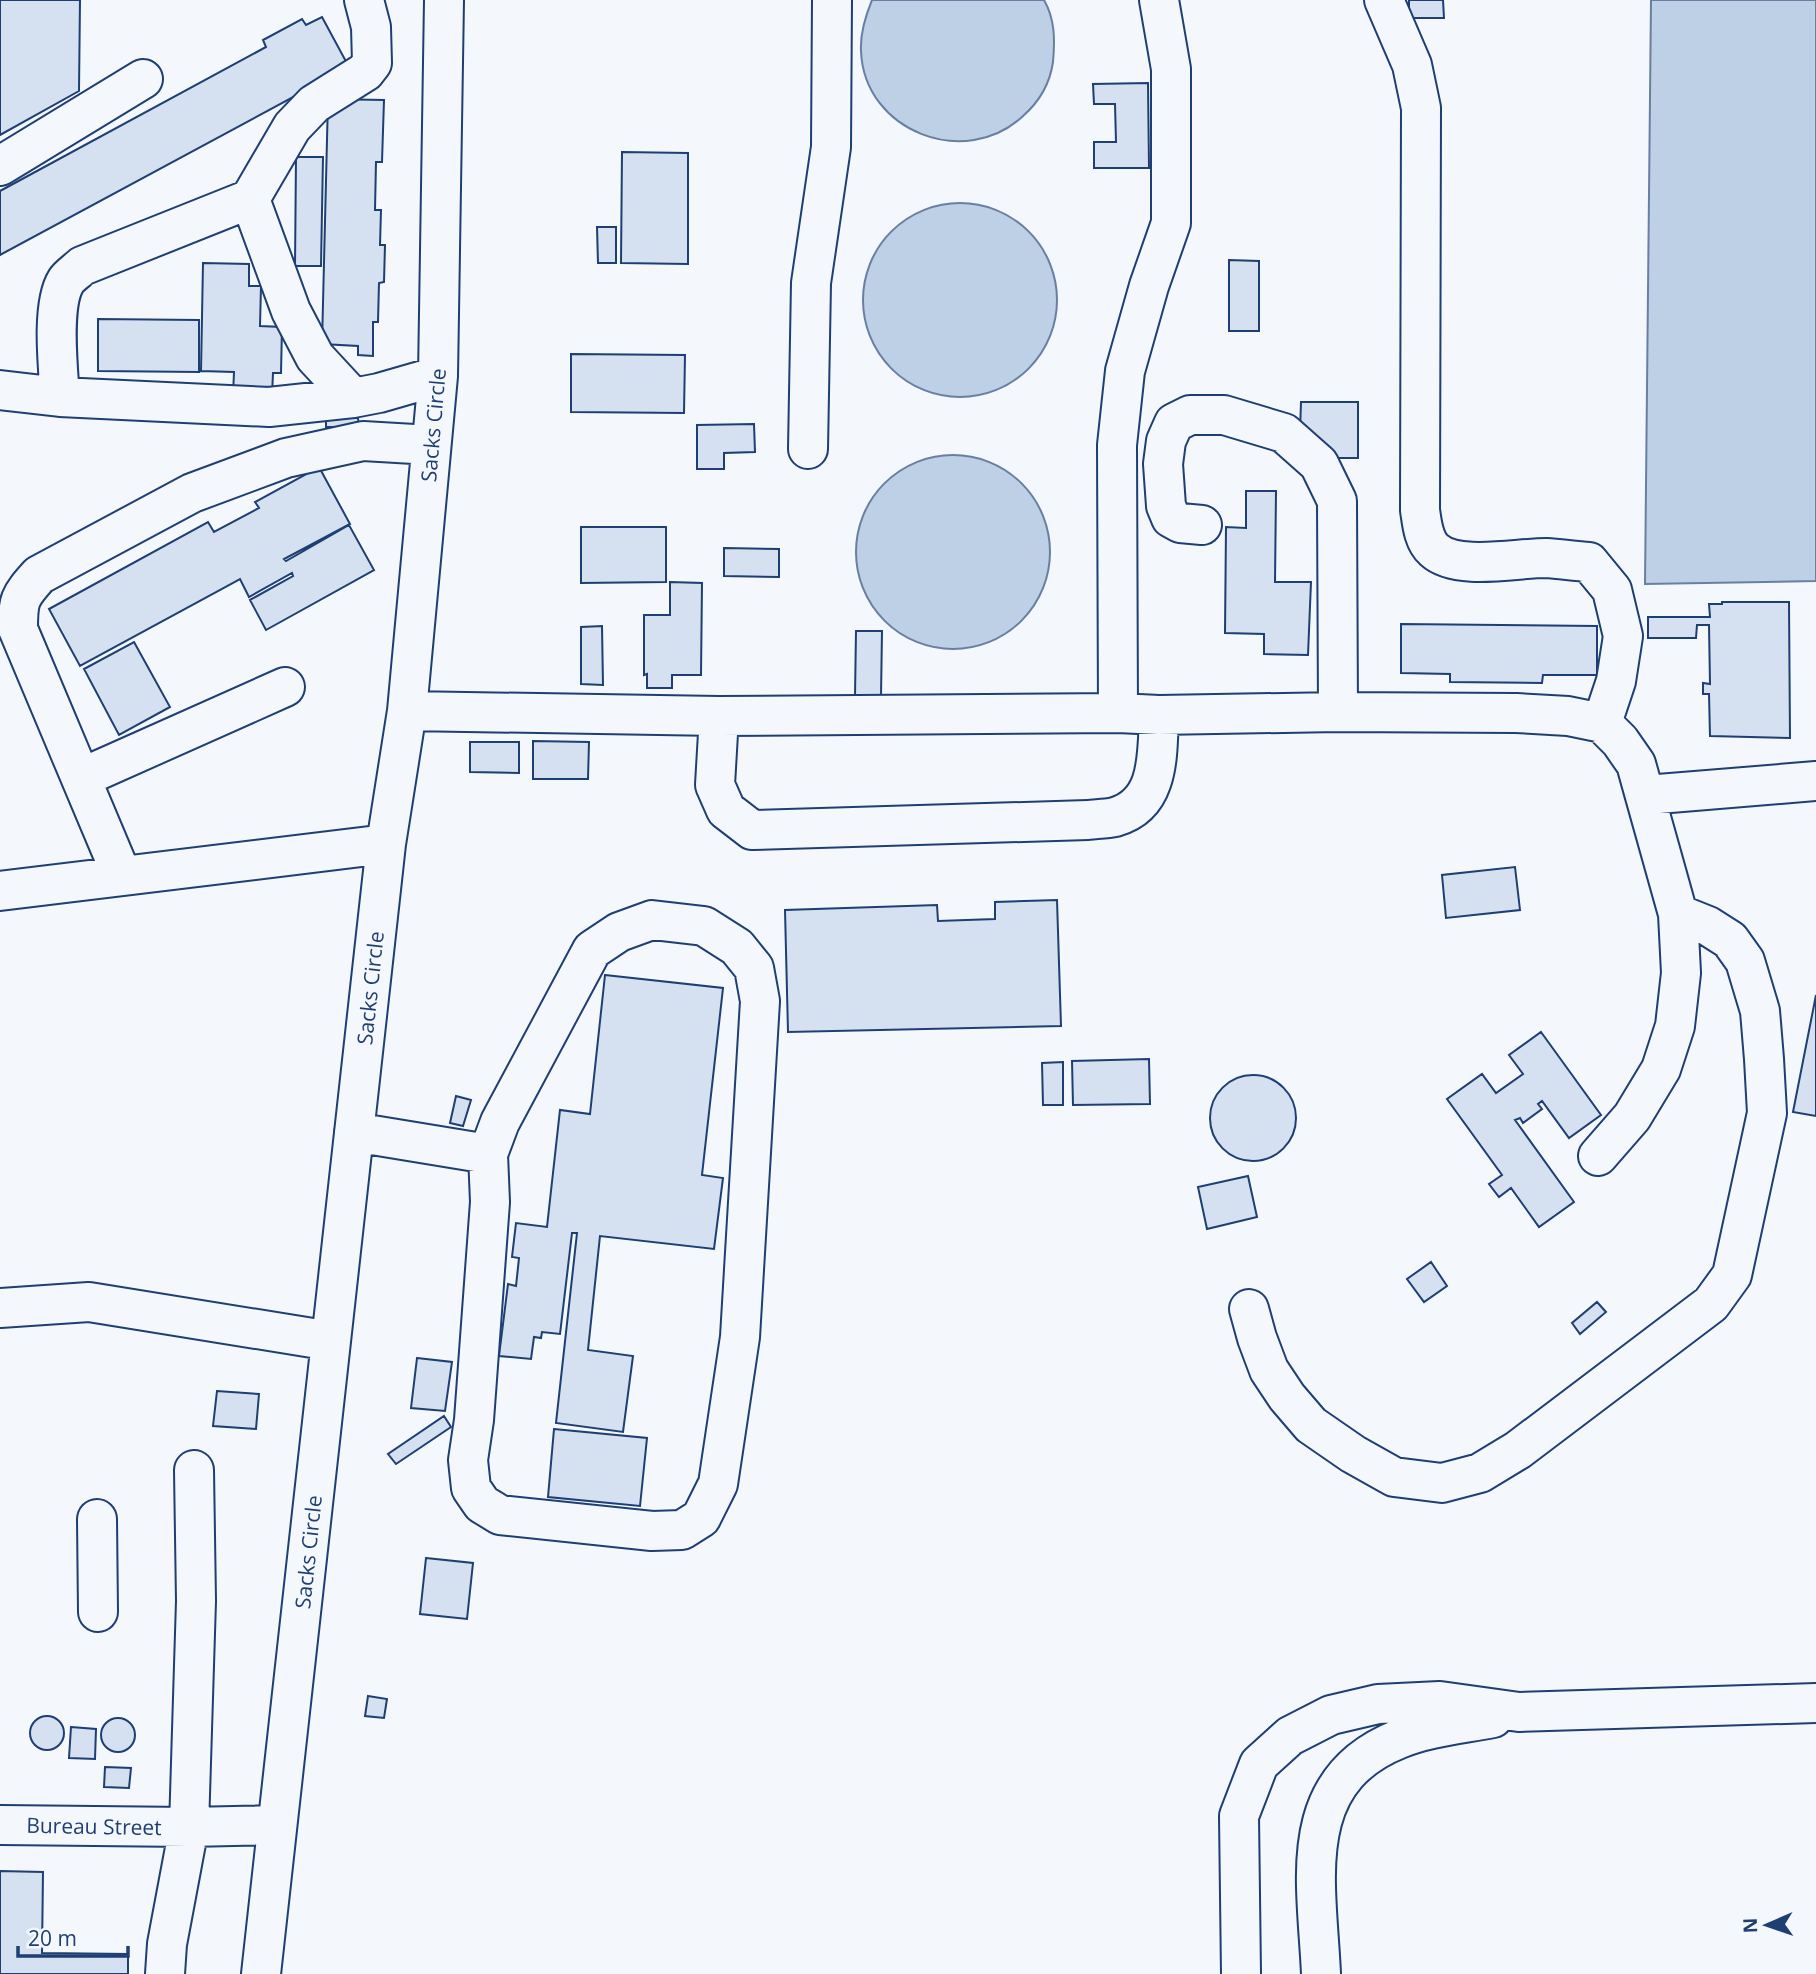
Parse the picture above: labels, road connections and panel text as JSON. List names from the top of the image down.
{
  "streets": {
    "lane": ["Sacks Circle", "Bureau Street"]
  },
  "crossings": [
    ["Sacks Circle", "Bureau Street"]
  ],
  "scale_bar": "20 m",
  "north": "left"
}
